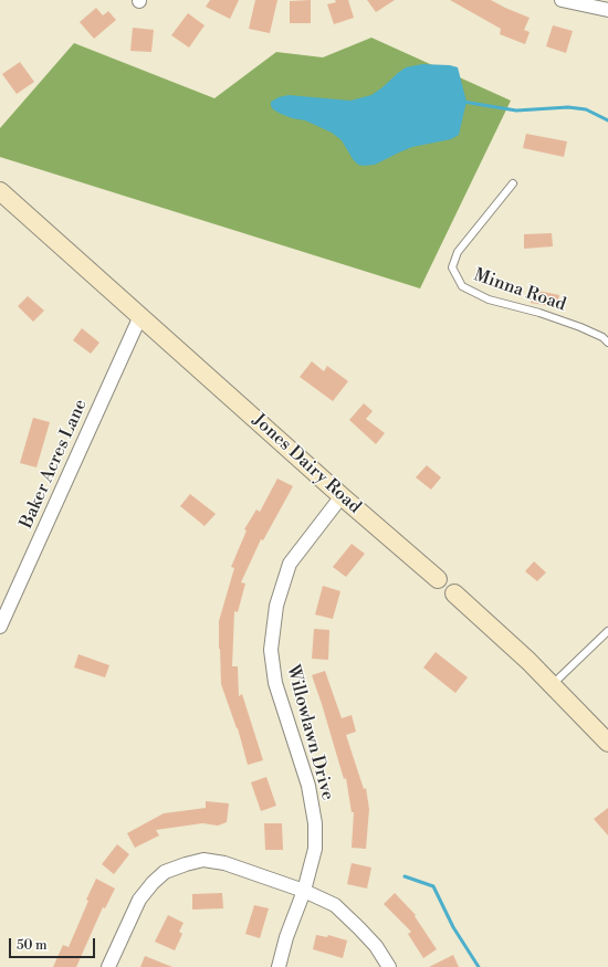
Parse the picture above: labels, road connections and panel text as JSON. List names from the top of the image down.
{
  "streets": {
    "street": ["Baker Acres Lane", "Jones Dairy Road", "Willowlawn Drive"],
    "lane": ["Minna Road"]
  },
  "crossings": [
    ["Baker Acres Lane", "Jones Dairy Road"],
    ["Jones Dairy Road", "Willowlawn Drive"]
  ],
  "scale_bar": "50 m"
}
